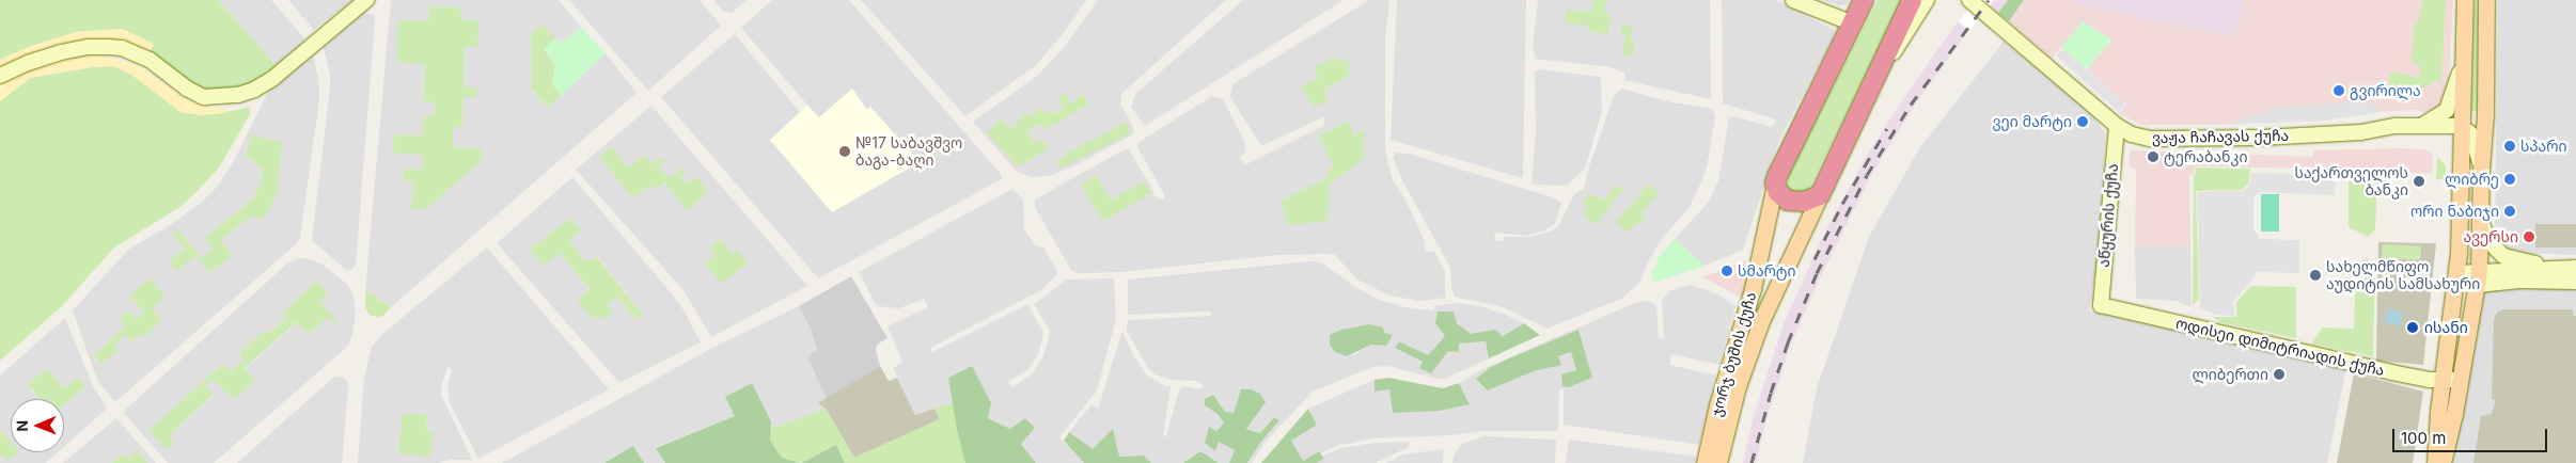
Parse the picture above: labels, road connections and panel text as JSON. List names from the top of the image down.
{
  "streets": {
    "highway": ["ჯორჯ ბუშის ქუჩა"],
    "main road": ["ვაჟა ჩაჩავას ქუჩა", "აწყურის ქუჩა", "ოდისეი დიმიტრიადის ქუჩა"]
  },
  "crossings": [
    ["ვაჟა ჩაჩავას ქუჩა", "აწყურის ქუჩა"],
    ["აწყურის ქუჩა", "ოდისეი დიმიტრიადის ქუჩა"]
  ],
  "places": [
    "გვირილა",
    "ვეი მარტი",
    "სპარი",
    "№17 საბავშვო ბაგა-ბაღი",
    "ტერაბანკი",
    "ლიბრე",
    "საქართველოს ბანკი",
    "ორი ნაბიჯი",
    "ავერსი",
    "სმარტი",
    "სახელმწიფო აუდიტის სამსახური",
    "ისანი",
    "ლიბერთი"
  ],
  "scale_bar": "100 m",
  "north": "left"
}
